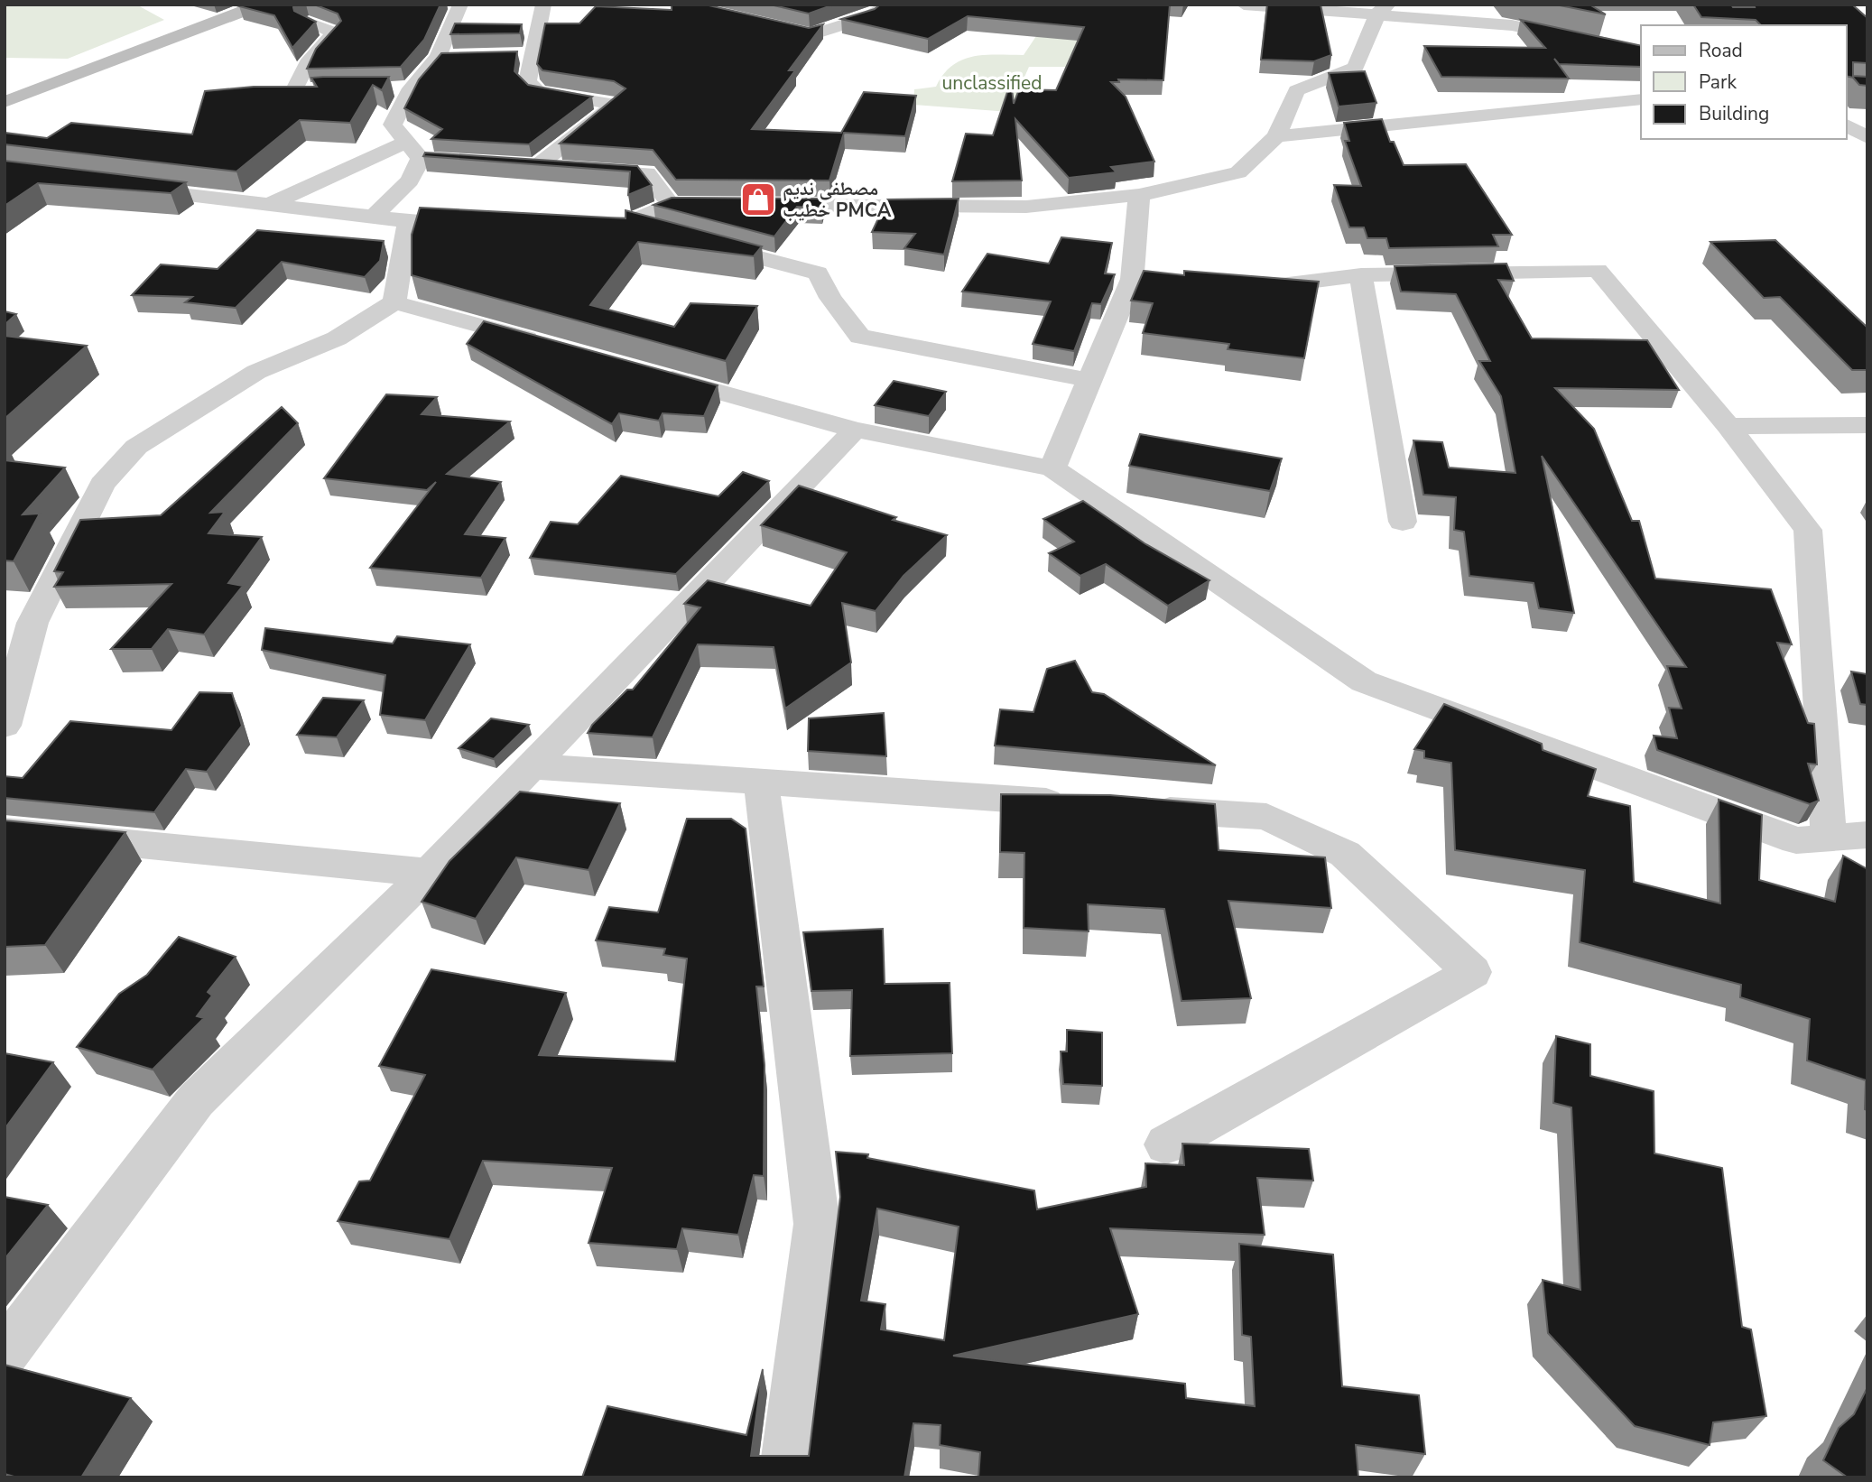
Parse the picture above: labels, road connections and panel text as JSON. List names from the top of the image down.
{
  "parks": ["unclassified"],
  "places": {
    "shop": ["مصطفى نديم خطيب PMCA"]
  },
  "legend": ["Road", "Park", "Building"]
}
